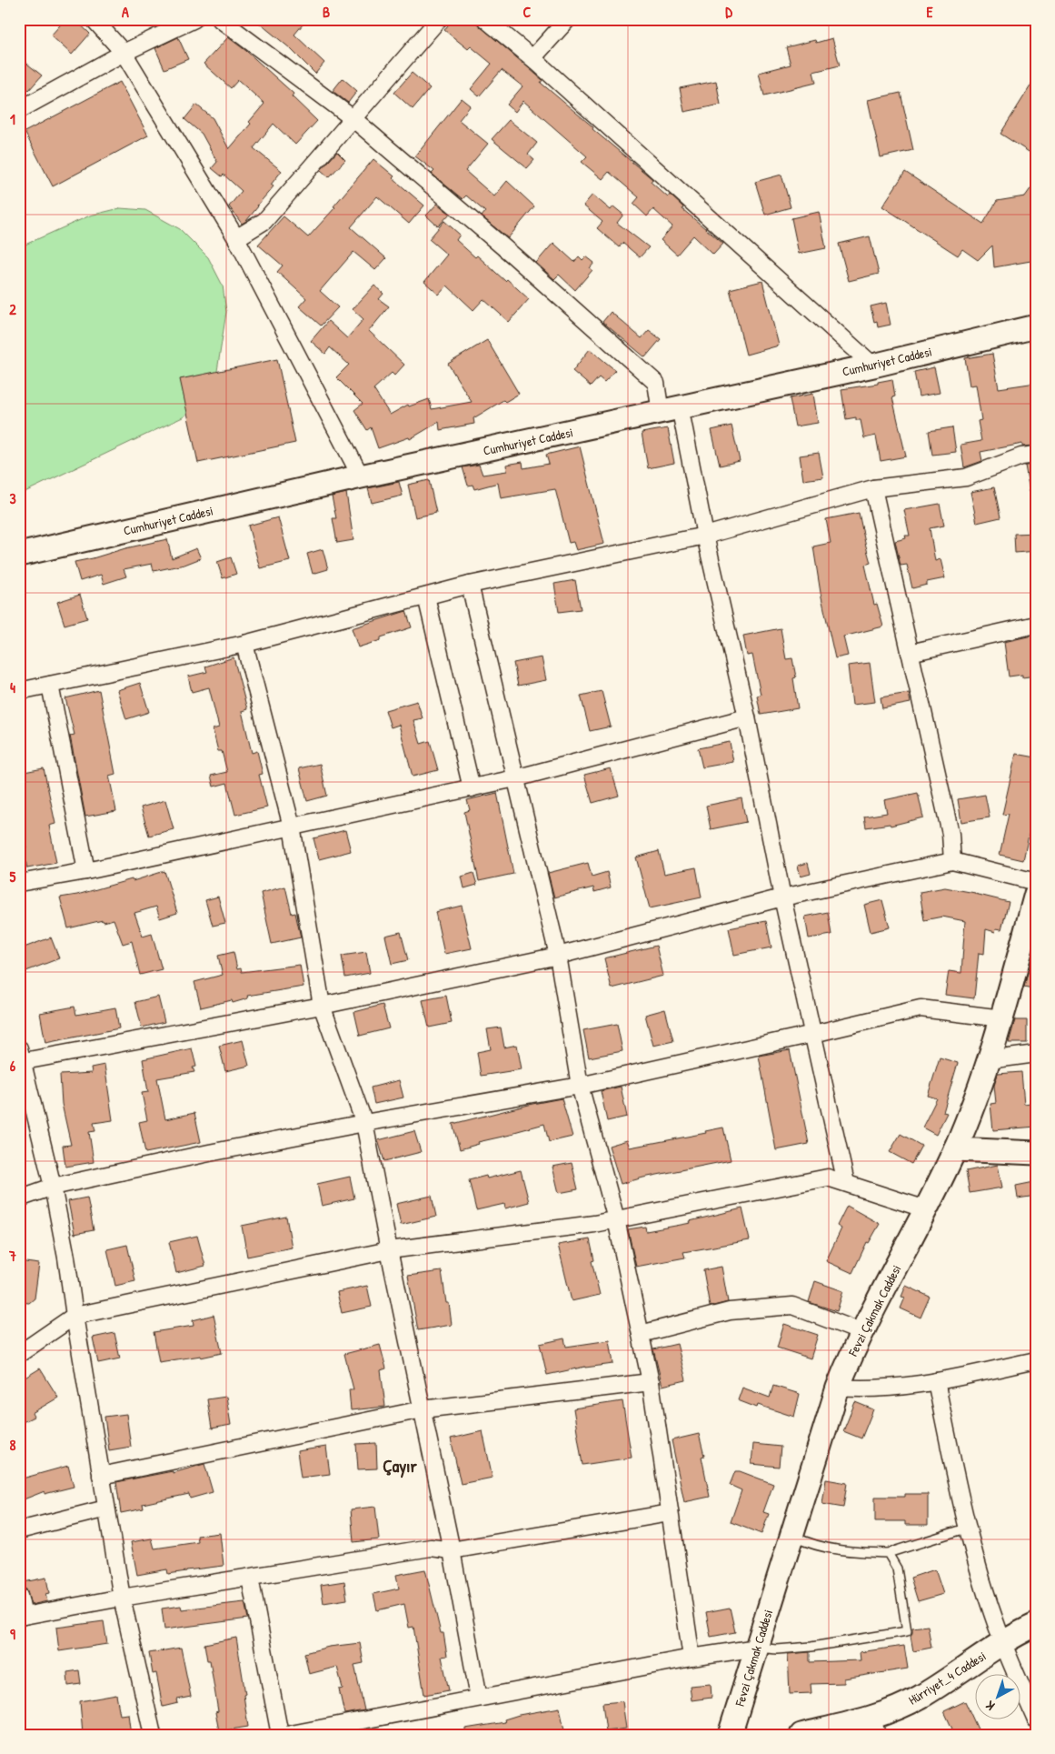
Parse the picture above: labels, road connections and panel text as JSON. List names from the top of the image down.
{
  "streets": {
    "main road": ["Cumhuriyet Caddesi", "Fevzi Çakmak Caddesi", "Hürriyet_4 Caddesi"]
  },
  "districts": ["Çayır"],
  "north": "bottom left",
  "grid": {
    "columns": [
      "A",
      "B",
      "C",
      "D",
      "E"
    ],
    "rows": [
      "1",
      "2",
      "3",
      "4",
      "5",
      "6",
      "7",
      "8",
      "9"
    ]
  }
}
